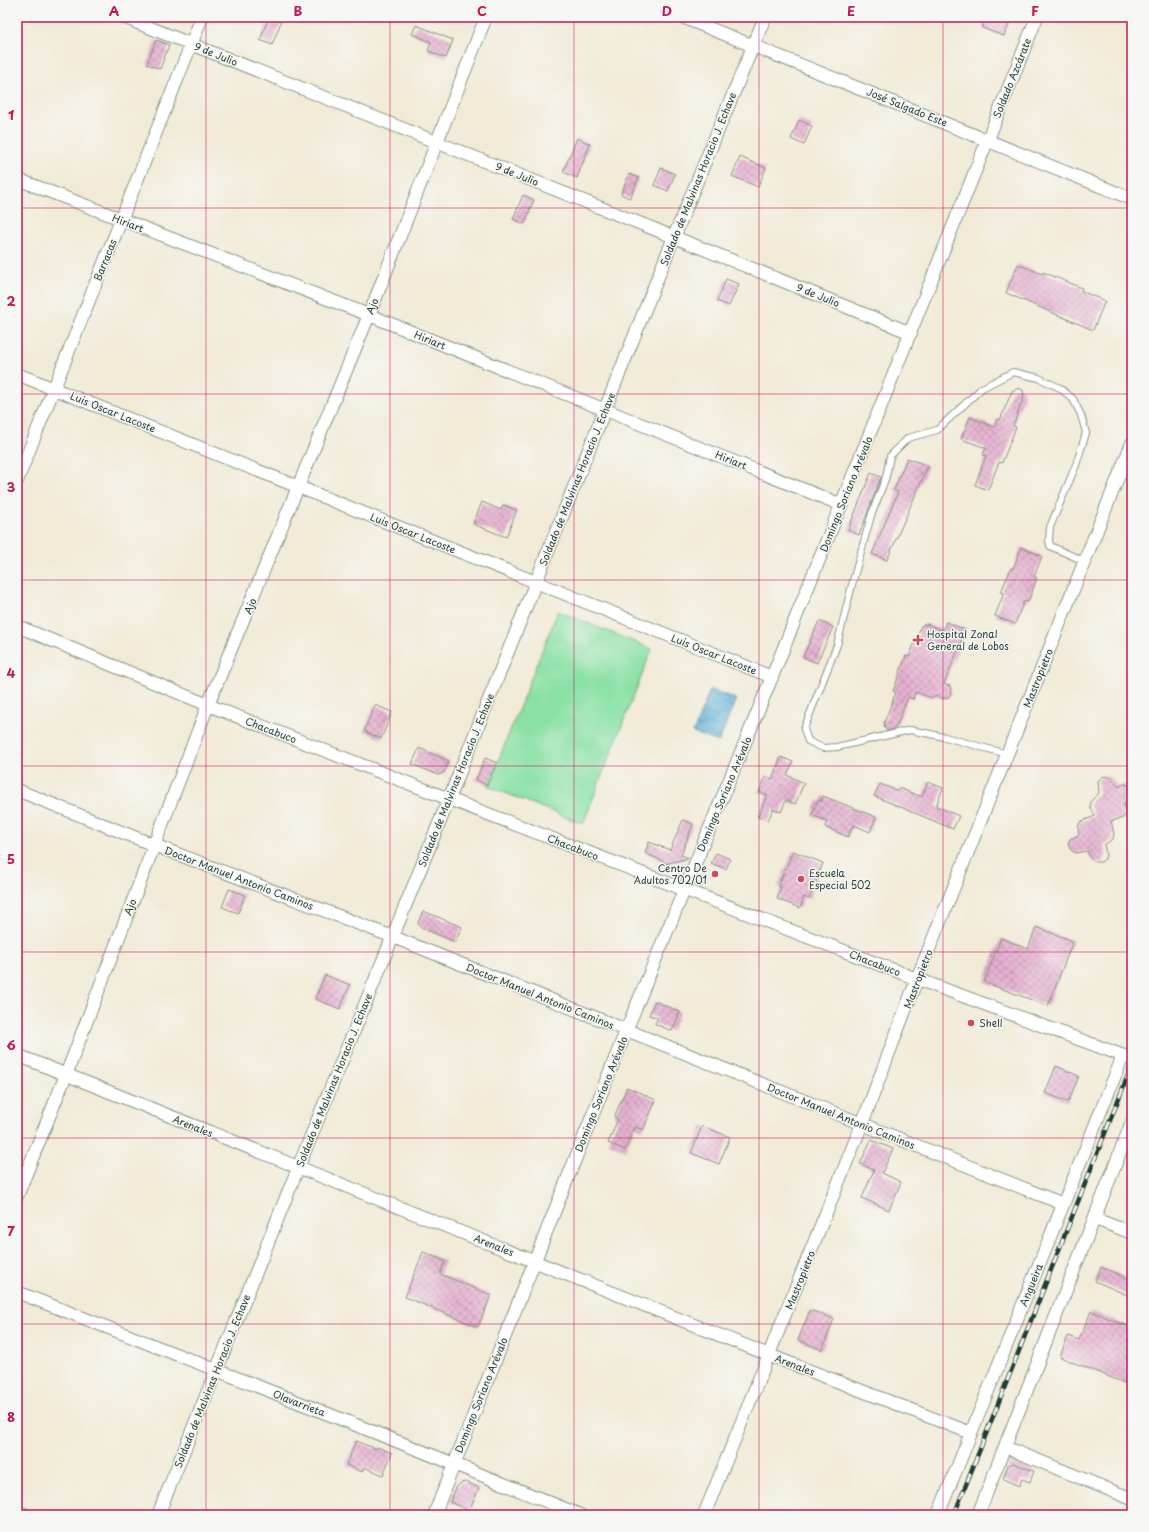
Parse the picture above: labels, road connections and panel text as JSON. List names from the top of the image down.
{
  "streets": {
    "street": [
      "9 de Julio",
      "Soldado Azcárate",
      "José Salgado Este",
      "Soldado de Malvinas Horacio J. Echave",
      "Hiriart",
      "Barracas",
      "Ajo",
      "Luis Oscar Lacoste",
      "Domingo Soriano Arévalo",
      "Mastropietro",
      "Chacabuco",
      "Doctor Manuel Antonio Caminos",
      "Arenales",
      "Angueira",
      "Olavarrieta"
    ]
  },
  "crossings": [
    ["9 de Julio", "Soldado de Malvinas Horacio J. Echave"],
    ["9 de Julio", "Barracas"],
    ["9 de Julio", "Ajo"],
    ["9 de Julio", "Domingo Soriano Arévalo"],
    ["Soldado Azcárate", "José Salgado Este"],
    ["Soldado Azcárate", "Domingo Soriano Arévalo"],
    ["José Salgado Este", "Soldado de Malvinas Horacio J. Echave"],
    ["José Salgado Este", "Domingo Soriano Arévalo"],
    ["Soldado de Malvinas Horacio J. Echave", "Hiriart"],
    ["Soldado de Malvinas Horacio J. Echave", "Luis Oscar Lacoste"],
    ["Soldado de Malvinas Horacio J. Echave", "Chacabuco"],
    ["Soldado de Malvinas Horacio J. Echave", "Doctor Manuel Antonio Caminos"],
    ["Soldado de Malvinas Horacio J. Echave", "Arenales"],
    ["Soldado de Malvinas Horacio J. Echave", "Olavarrieta"],
    ["Hiriart", "Barracas"],
    ["Hiriart", "Ajo"],
    ["Hiriart", "Domingo Soriano Arévalo"],
    ["Barracas", "Luis Oscar Lacoste"],
    ["Ajo", "Luis Oscar Lacoste"],
    ["Ajo", "Chacabuco"],
    ["Ajo", "Doctor Manuel Antonio Caminos"],
    ["Ajo", "Arenales"],
    ["Luis Oscar Lacoste", "Domingo Soriano Arévalo"],
    ["Domingo Soriano Arévalo", "Chacabuco"],
    ["Domingo Soriano Arévalo", "Doctor Manuel Antonio Caminos"],
    ["Domingo Soriano Arévalo", "Arenales"],
    ["Domingo Soriano Arévalo", "Olavarrieta"],
    ["Mastropietro", "Chacabuco"],
    ["Mastropietro", "Doctor Manuel Antonio Caminos"],
    ["Mastropietro", "Arenales"],
    ["Chacabuco", "Angueira"],
    ["Doctor Manuel Antonio Caminos", "Angueira"],
    ["Arenales", "Angueira"]
  ],
  "places": {
    "health": ["Hospital Zonal General de Lobos"],
    "other": ["Centro De Adultos 702/01", "Escuela Especial 502", "Shell"]
  },
  "grid": {
    "columns": [
      "A",
      "B",
      "C",
      "D",
      "E",
      "F"
    ],
    "rows": [
      "1",
      "2",
      "3",
      "4",
      "5",
      "6",
      "7",
      "8"
    ]
  }
}
